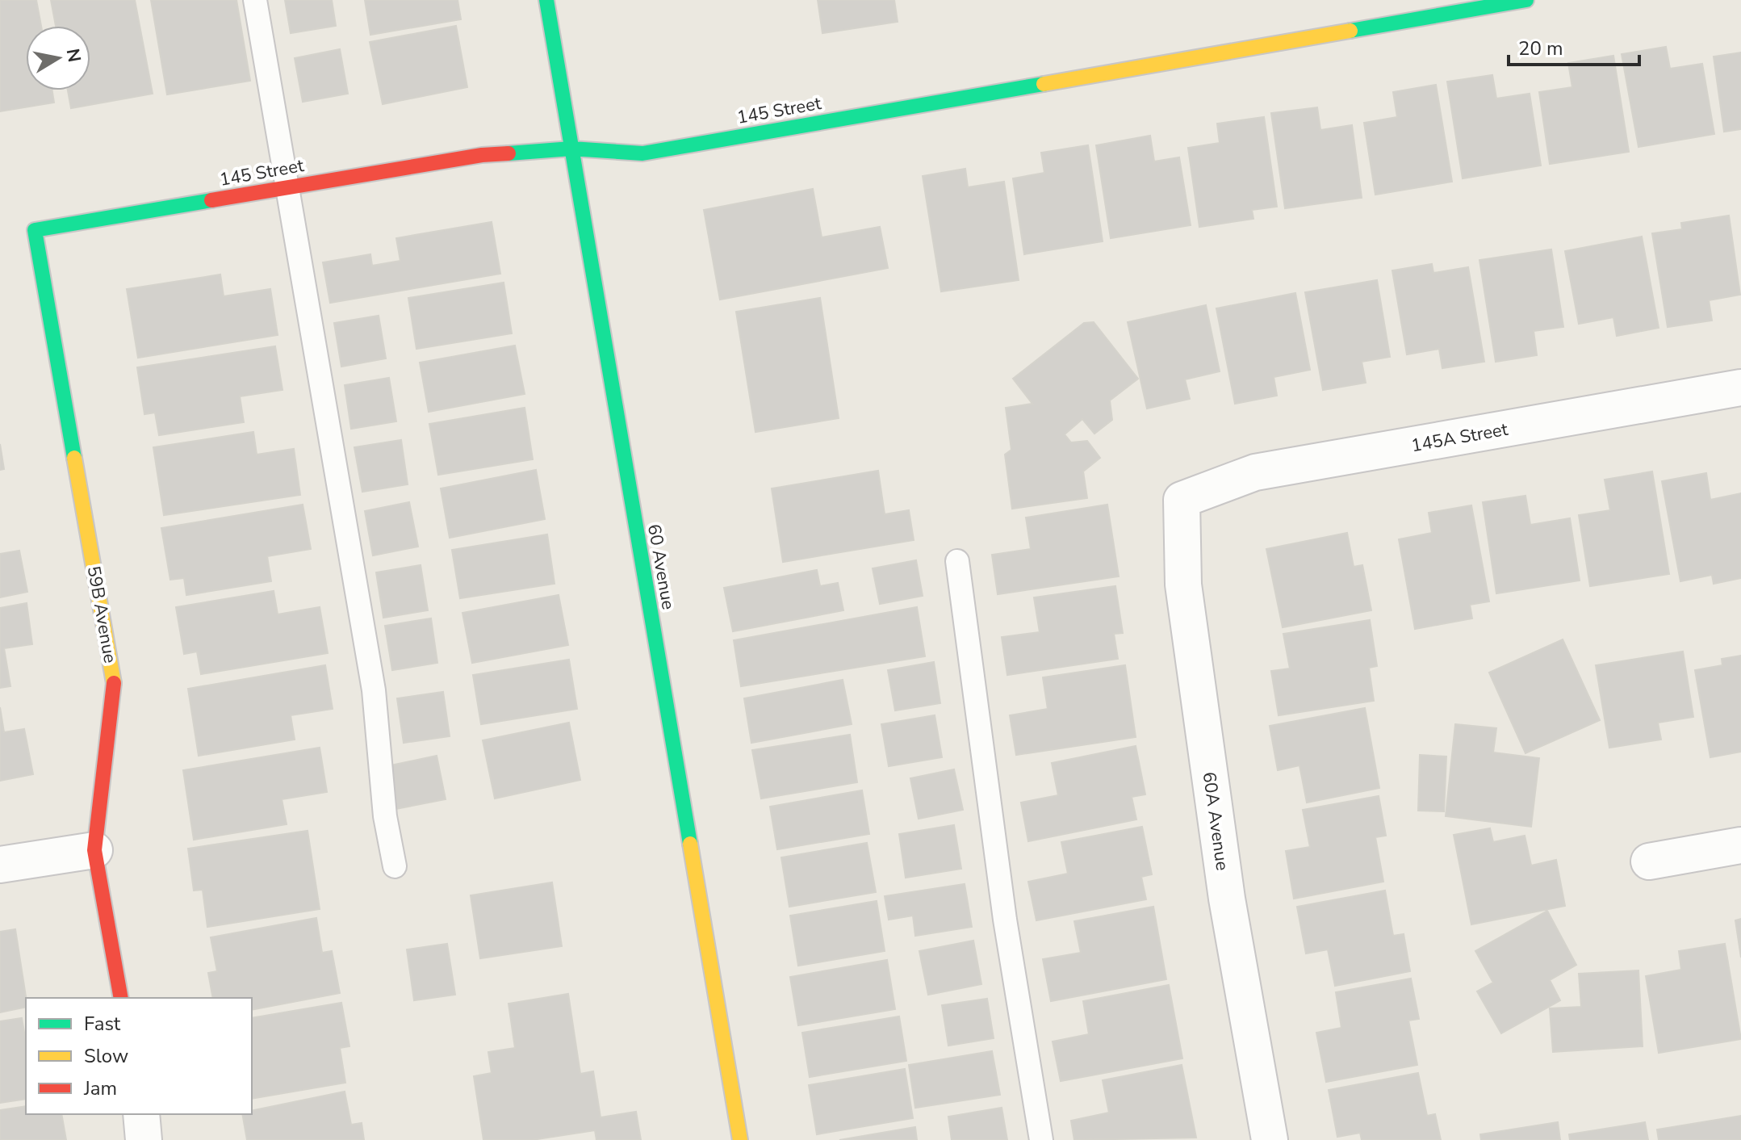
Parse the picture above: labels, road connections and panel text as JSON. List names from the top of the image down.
{
  "streets": {
    "street": [
      "145 Street",
      "145A Street",
      "60 Avenue",
      "59B Avenue",
      "60A Avenue"
    ]
  },
  "crossings": [
    ["145 Street", "60 Avenue"],
    ["145 Street", "59B Avenue"],
    ["145A Street", "60A Avenue"]
  ],
  "legend": ["Fast", "Slow", "Jam"],
  "scale_bar": "20 m",
  "north": "right"
}
